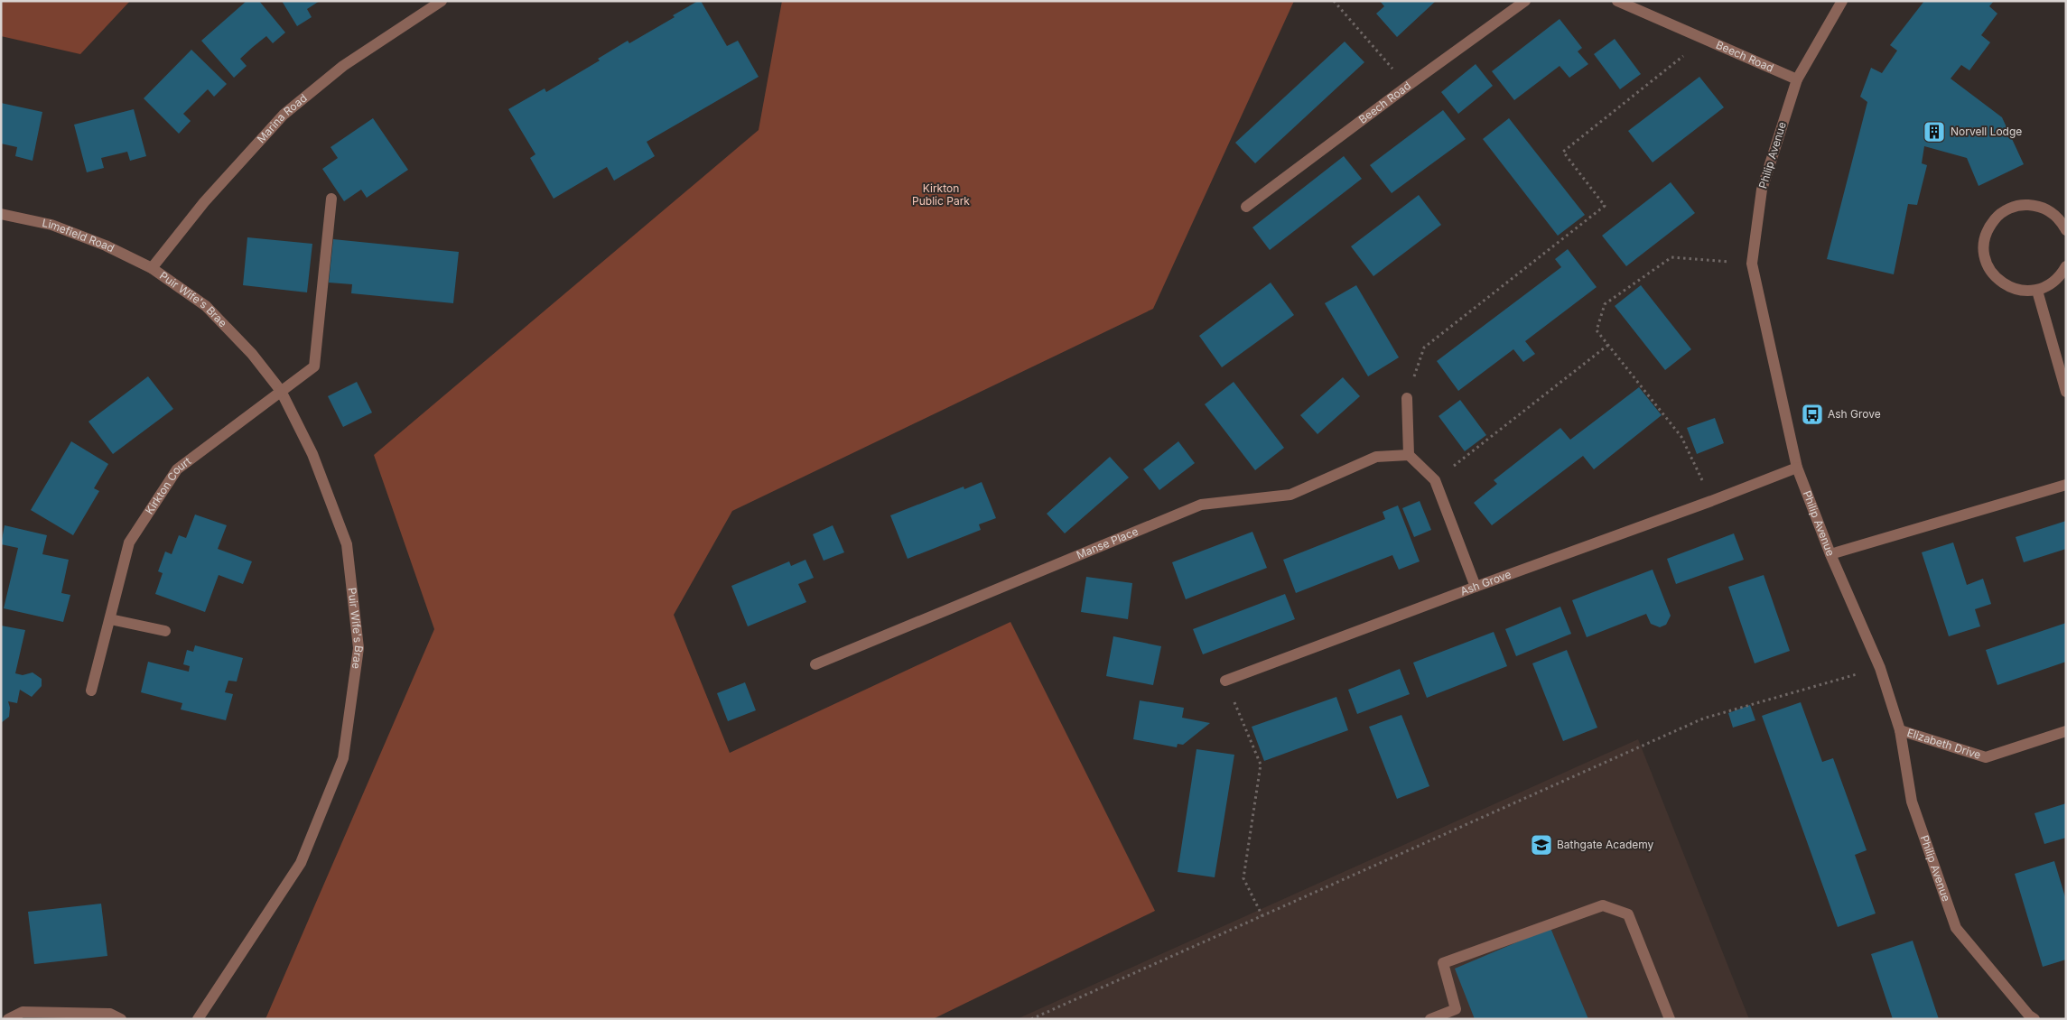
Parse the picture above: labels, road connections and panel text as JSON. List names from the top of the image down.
{
  "streets": {
    "street": [
      "Beech Road",
      "Marina Road",
      "Philip Avenue",
      "Limefield Road",
      "Puir Wife's Brae",
      "Kirkton Court",
      "Manse Place",
      "Ash Grove",
      "Elizabeth Drive"
    ]
  },
  "crossings": [
    ["Beech Road", "Philip Avenue"],
    ["Marina Road", "Limefield Road"],
    ["Marina Road", "Puir Wife's Brae"],
    ["Philip Avenue", "Ash Grove"],
    ["Philip Avenue", "Elizabeth Drive"],
    ["Limefield Road", "Puir Wife's Brae"],
    ["Puir Wife's Brae", "Kirkton Court"]
  ],
  "parks": ["Kirkton Public Park"],
  "places": {
    "building": ["Norvell Lodge"],
    "bus stop": ["Ash Grove"],
    "school or university": ["Bathgate Academy"]
  }
}
